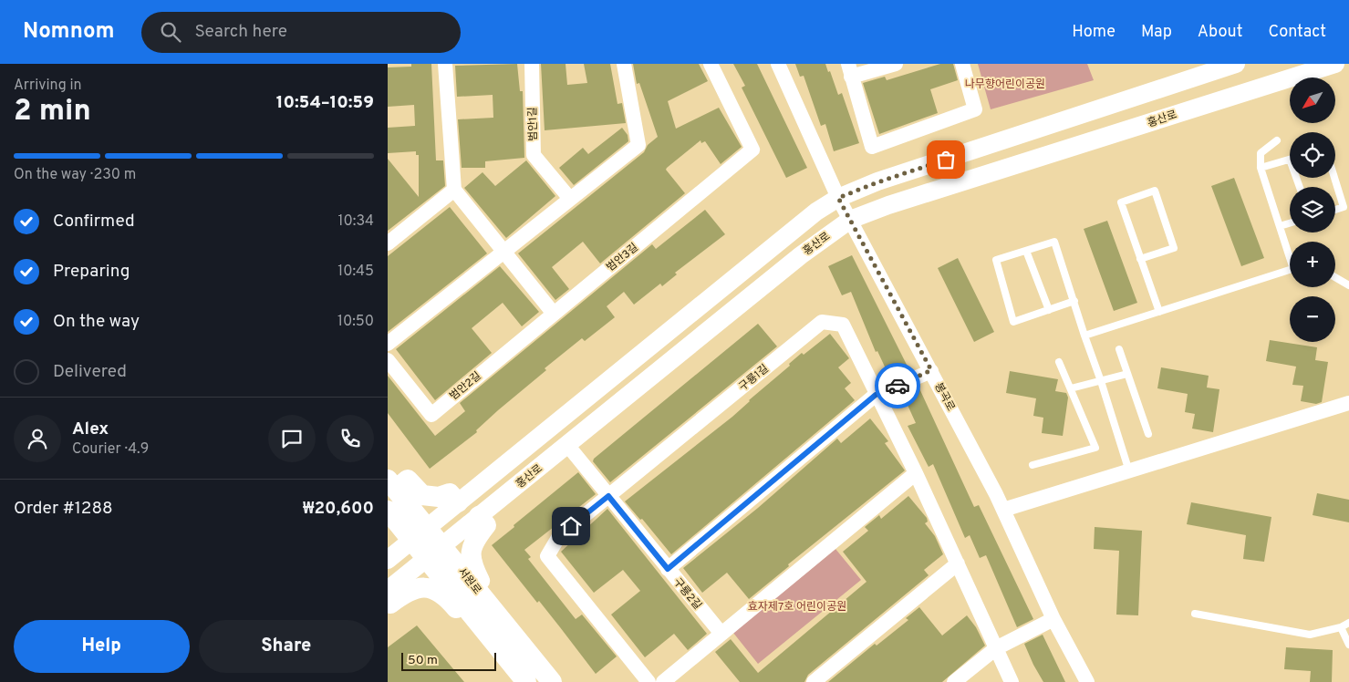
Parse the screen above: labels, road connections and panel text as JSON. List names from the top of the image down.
{
  "streets": {
    "main road": ["서원로"],
    "street": [
      "홍산로",
      "범안1길",
      "범안3길",
      "구룡1길",
      "범안2길",
      "봉곡로",
      "구룡2길"
    ]
  },
  "crossings": [
    ["홍산로", "봉곡로"],
    ["홍산로", "서원로"],
    ["홍산로", "구룡2길"],
    ["범안3길", "범안2길"],
    ["구룡1길", "구룡2길"]
  ],
  "parks": ["나무향어린이공원", "효자제7호 어린이공원"],
  "scale_bar": "50 m",
  "north": "bottom left",
  "page": {
    "header": "Nomnom",
    "search": "Search here",
    "nav": [
      "Home",
      "Map",
      "About",
      "Contact"
    ],
    "heading": ["2 min", "Arriving in", "10:54–10:59"],
    "panel": [
      "Alex",
      "Courier · 4.9",
      "Order #1288",
      "₩20,600"
    ],
    "map_buttons": ["+", "−"],
    "bar": "On the way · 230 m",
    "list": [
      ["Confirmed", "10:34"],
      ["Preparing", "10:45"],
      ["On the way", "10:50"],
      "Delivered"
    ],
    "buttons": ["Help", "Share"],
    "scale": "50 m"
  }
}
